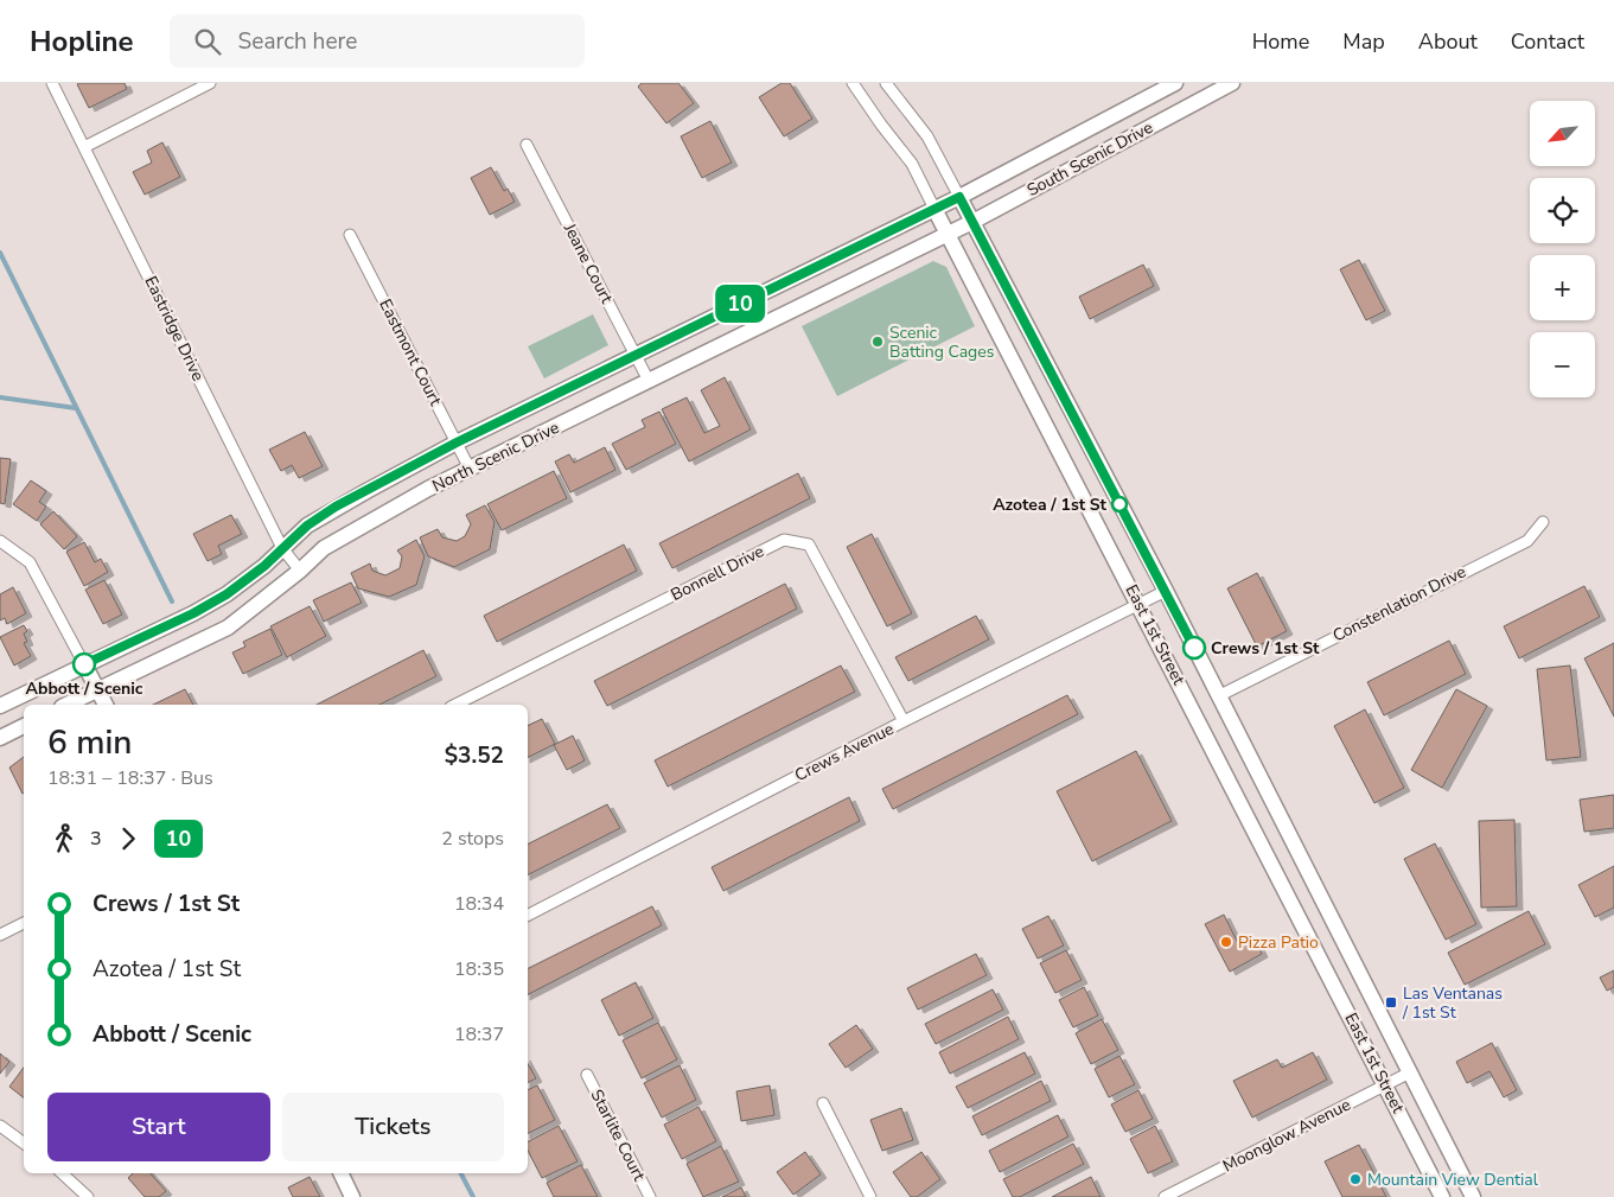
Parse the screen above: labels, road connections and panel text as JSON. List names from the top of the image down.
{
  "streets": {
    "main road": ["South Scenic Drive", "North Scenic Drive", "East 1st Street"],
    "street": [
      "Jeane Court",
      "Eastridge Drive",
      "Eastmont Court",
      "Bonnell Drive",
      "Constenlation Drive",
      "Crews Avenue",
      "Starlite Court",
      "Moonglow Avenue"
    ]
  },
  "crossings": [
    ["South Scenic Drive", "North Scenic Drive"],
    ["South Scenic Drive", "East 1st Street"],
    ["Jeane Court", "North Scenic Drive"],
    ["Eastridge Drive", "North Scenic Drive"],
    ["Eastmont Court", "North Scenic Drive"],
    ["North Scenic Drive", "East 1st Street"],
    ["Bonnell Drive", "Crews Avenue"],
    ["Constenlation Drive", "East 1st Street"],
    ["East 1st Street", "Crews Avenue"],
    ["East 1st Street", "Moonglow Avenue"]
  ],
  "places": {
    "other": [
      "Scenic Batting Cages",
      "Azotea / 1st St",
      "Crews / 1st St",
      "Abbott / Scenic",
      "Pizza Patio",
      "Mountain View Dential"
    ],
    "transit": ["Las Ventanas / 1st St"]
  },
  "lines": ["bus line 10"],
  "north": "bottom left",
  "page": {
    "header": "Hopline",
    "search": "Search here",
    "nav": [
      "Home",
      "Map",
      "About",
      "Contact"
    ],
    "on_map": "10",
    "map_buttons": ["+", "−"],
    "heading": ["6 min", "18:31 – 18:37 · Bus", "$3.52"],
    "legs": ["3", "10", "2 stops"],
    "list": [
      {
        "name": "Crews / 1st St",
        "value": "18:34"
      },
      {
        "name": "Azotea / 1st St",
        "value": "18:35"
      },
      {
        "name": "Abbott / Scenic",
        "value": "18:37"
      }
    ],
    "buttons": ["Start", "Tickets"]
  }
}
